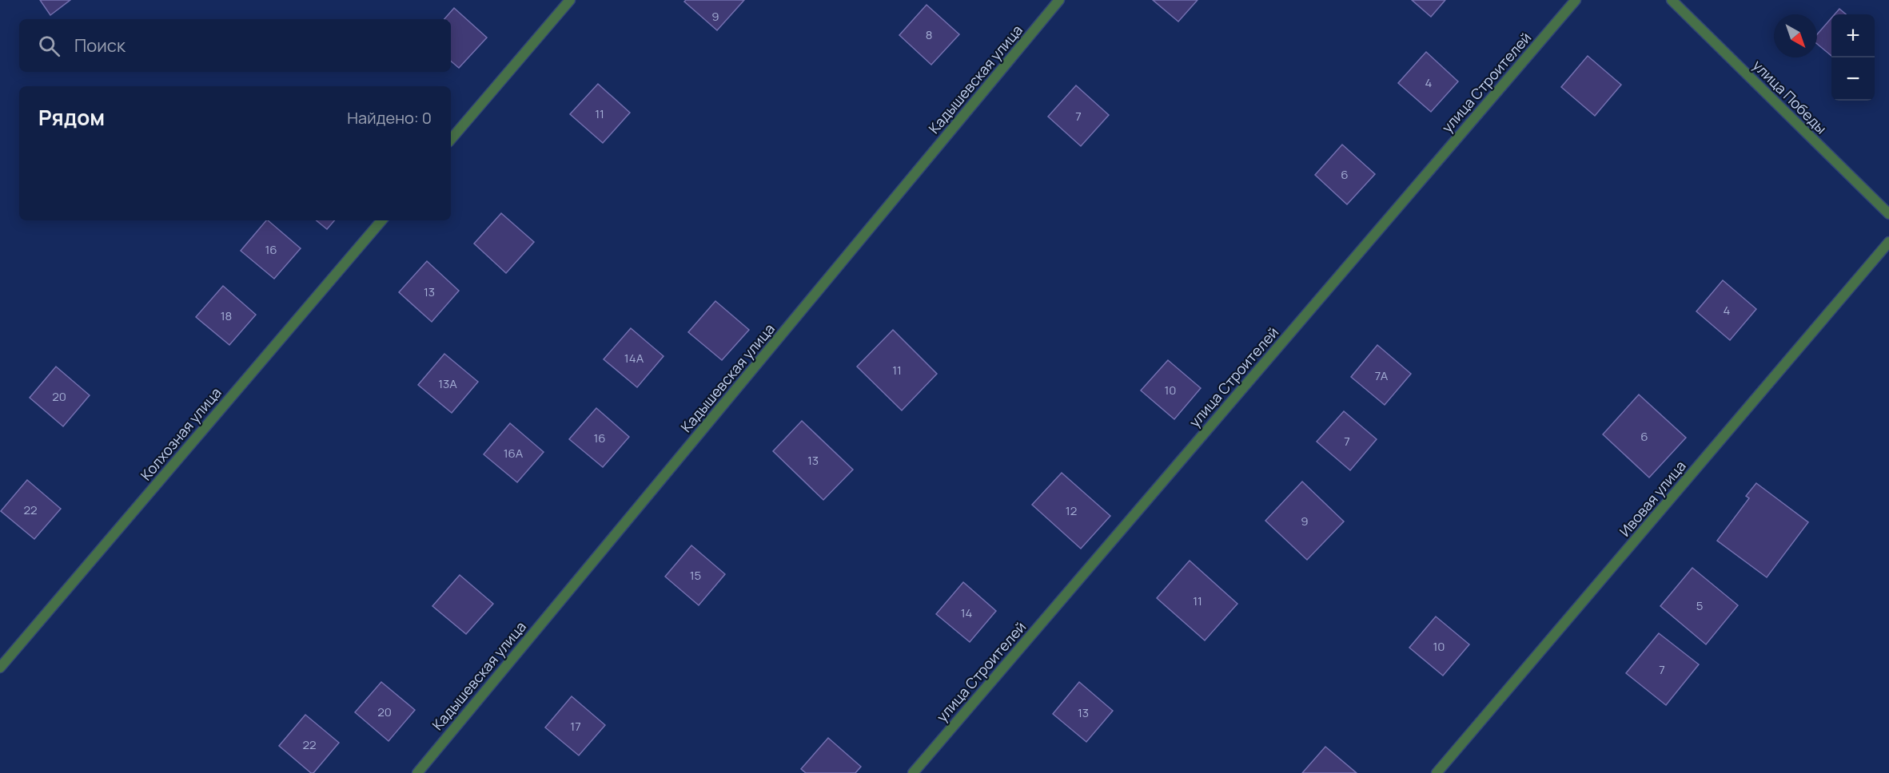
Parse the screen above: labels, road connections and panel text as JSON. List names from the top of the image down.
{
  "streets": {
    "street": [
      "Кадышевская улица",
      "улица Строителей",
      "улица Победы",
      "Колхозная улица",
      "Ивовая улица"
    ]
  },
  "house_numbers": [
    "9",
    "8",
    "4",
    "11",
    "7",
    "6",
    "16",
    "13",
    "4",
    "18",
    "14А",
    "11",
    "7А",
    "13А",
    "10",
    "20",
    "6",
    "16",
    "7",
    "16А",
    "13",
    "22",
    "12",
    "9",
    "15",
    "11",
    "5",
    "14",
    "10",
    "7",
    "20",
    "13",
    "17",
    "22"
  ],
  "north": "bottom right",
  "page": {
    "map_buttons": ["+", "−"],
    "search": "Поиск",
    "heading": ["Рядом", "Найдено: 0"]
  }
}
